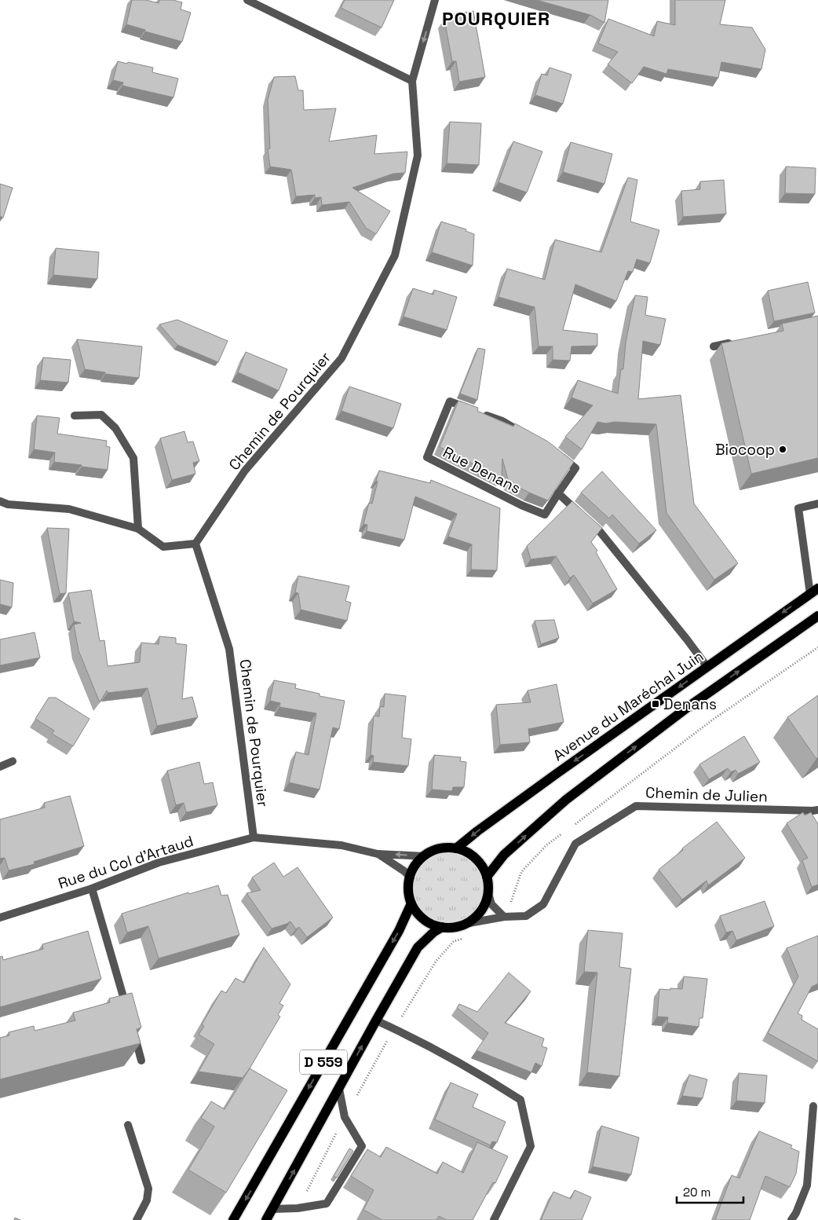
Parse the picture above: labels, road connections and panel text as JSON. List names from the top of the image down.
{
  "streets": {
    "main road": ["Avenue du Maréchal Juin", "D 559"],
    "street": [
      "Chemin de Pourquier",
      "Rue Denans",
      "Chemin de Julien",
      "Rue du Col d'Artaud"
    ]
  },
  "crossings": [
    ["Chemin de Pourquier", "Rue du Col d'Artaud"],
    ["Avenue du Maréchal Juin", "Chemin de Julien"],
    ["Avenue du Maréchal Juin", "Rue du Col d'Artaud"],
    ["Avenue du Maréchal Juin", "D 559"],
    ["Chemin de Julien", "Rue du Col d'Artaud"],
    ["Chemin de Julien", "D 559"],
    ["Rue du Col d'Artaud", "D 559"]
  ],
  "districts": ["POURQUIER"],
  "places": {
    "other": ["Biocoop"],
    "transit": ["Denans"]
  },
  "scale_bar": "20 m"
}
